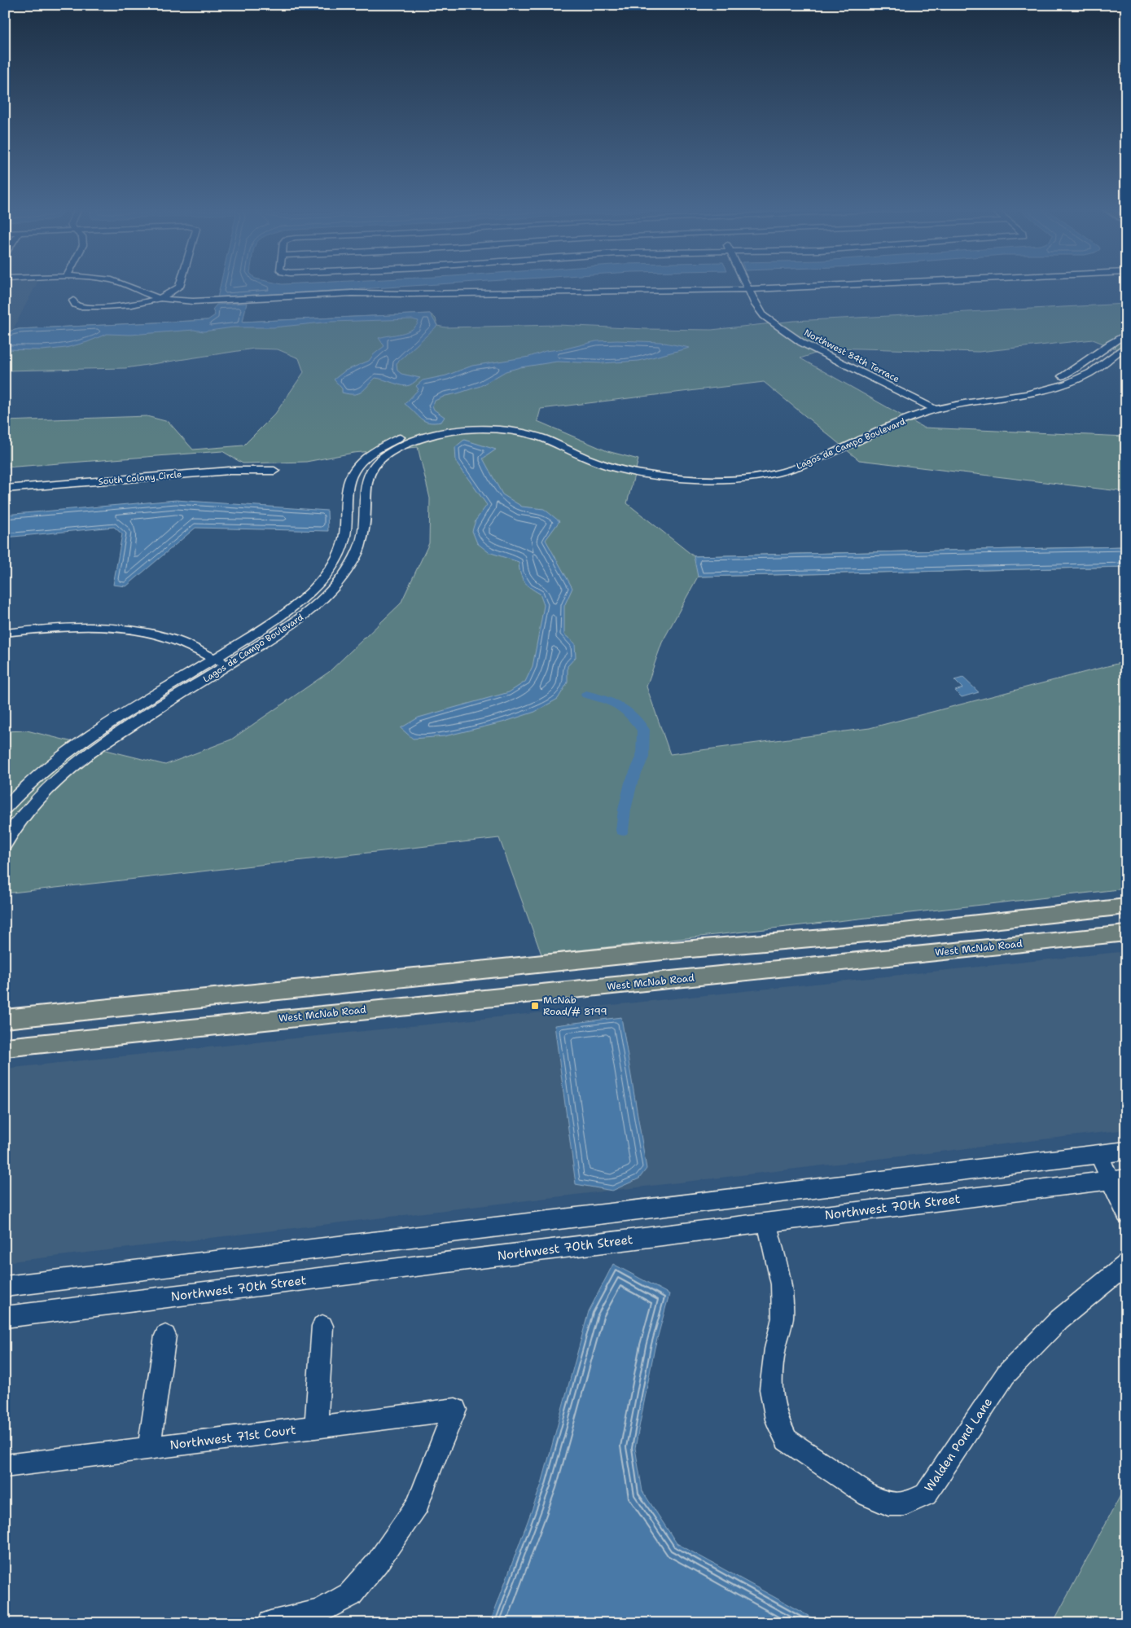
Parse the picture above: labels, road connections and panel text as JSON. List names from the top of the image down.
{
  "streets": {
    "main road": ["West McNab Road"],
    "street": [
      "Northwest 84th Terrace",
      "Lagos de Campo Boulevard",
      "South Colony Circle",
      "Northwest 70th Street",
      "Northwest 71st Court",
      "Walden Pond Lane"
    ]
  },
  "crossings": [
    ["Northwest 84th Terrace", "Lagos de Campo Boulevard"],
    ["Northwest 70th Street", "Walden Pond Lane"]
  ],
  "places": {
    "transit": ["McNab Road/# 8199"]
  }
}
